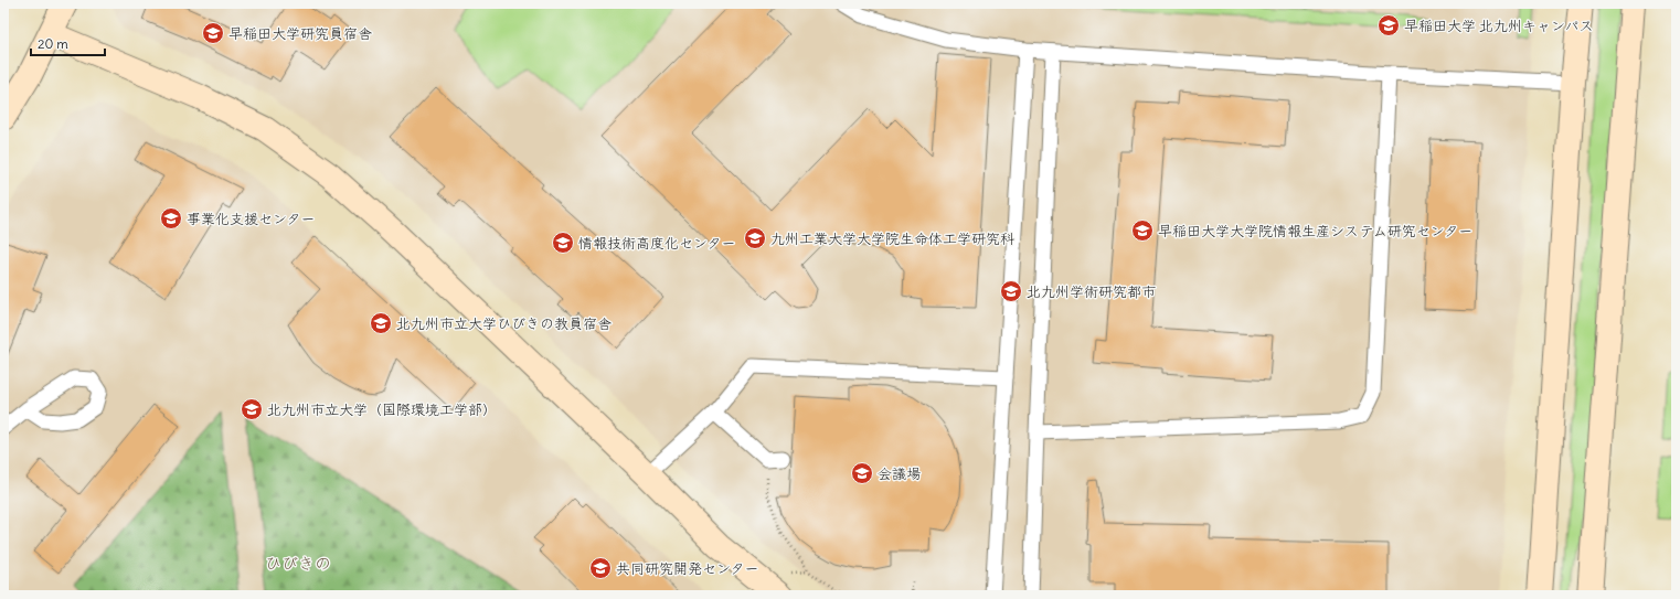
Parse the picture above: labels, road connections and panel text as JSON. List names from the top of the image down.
{
  "districts": ["ひびきの"],
  "places": {
    "school or university": [
      "早稲田大学 北九州キャンパス",
      "早稲田大学研究員宿舎",
      "事業化支援センター",
      "早稲田大学大学院情報生産システム研究センター",
      "九州工業大学大学院生命体工学研究科",
      "情報技術高度化センター",
      "北九州学術研究都市",
      "北九州市立大学ひびきの教員宿舎",
      "北九州市立大学（国際環境工学部）",
      "会議場",
      "共同研究開発センター"
    ]
  },
  "scale_bar": "20 m"
}
